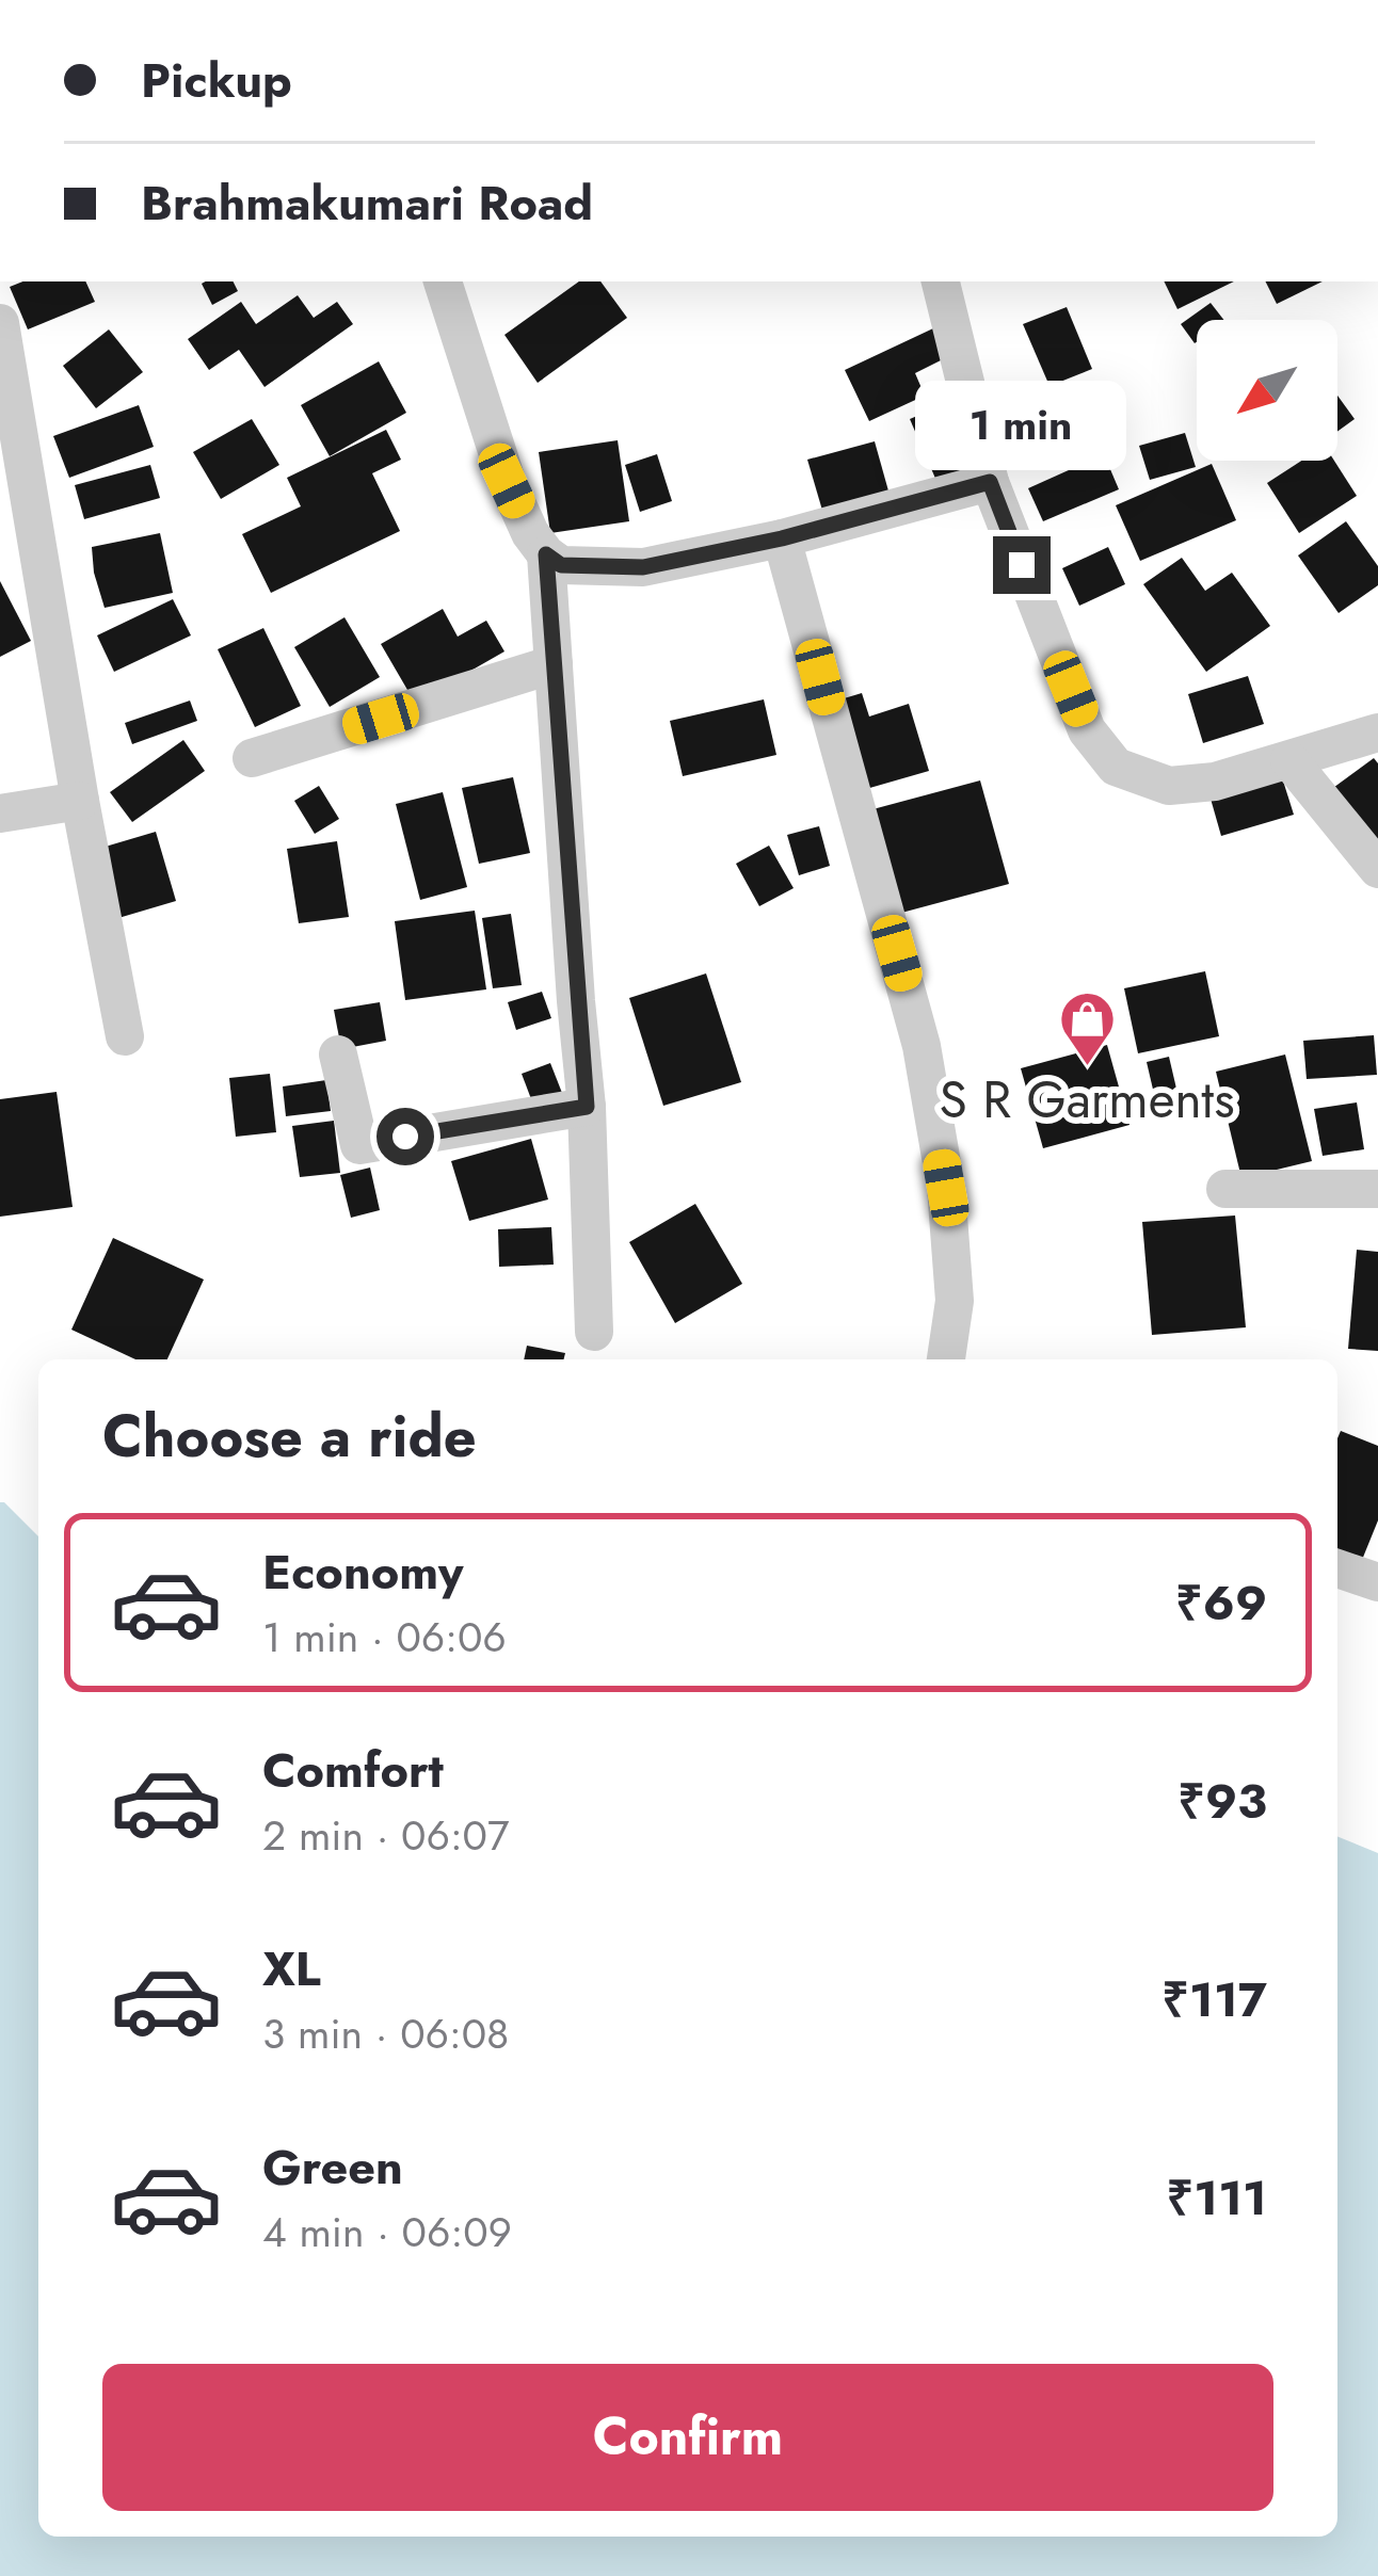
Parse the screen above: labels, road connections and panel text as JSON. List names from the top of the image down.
{
  "places": {
    "shop": ["S R Garments"]
  },
  "north": "bottom left",
  "page": {
    "banner": ["Pickup", "Brahmakumari Road"],
    "bubble": "1 min",
    "heading": "Choose a ride",
    "list": [
      {
        "name": "Economy",
        "note": "1 min · 06:06",
        "value": "₹69"
      },
      {
        "name": "Comfort",
        "note": "2 min · 06:07",
        "value": "₹93"
      },
      {
        "name": "XL",
        "note": "3 min · 06:08",
        "value": "₹117"
      },
      {
        "name": "Green",
        "note": "4 min · 06:09",
        "value": "₹111"
      }
    ],
    "buttons": "Confirm"
  }
}
